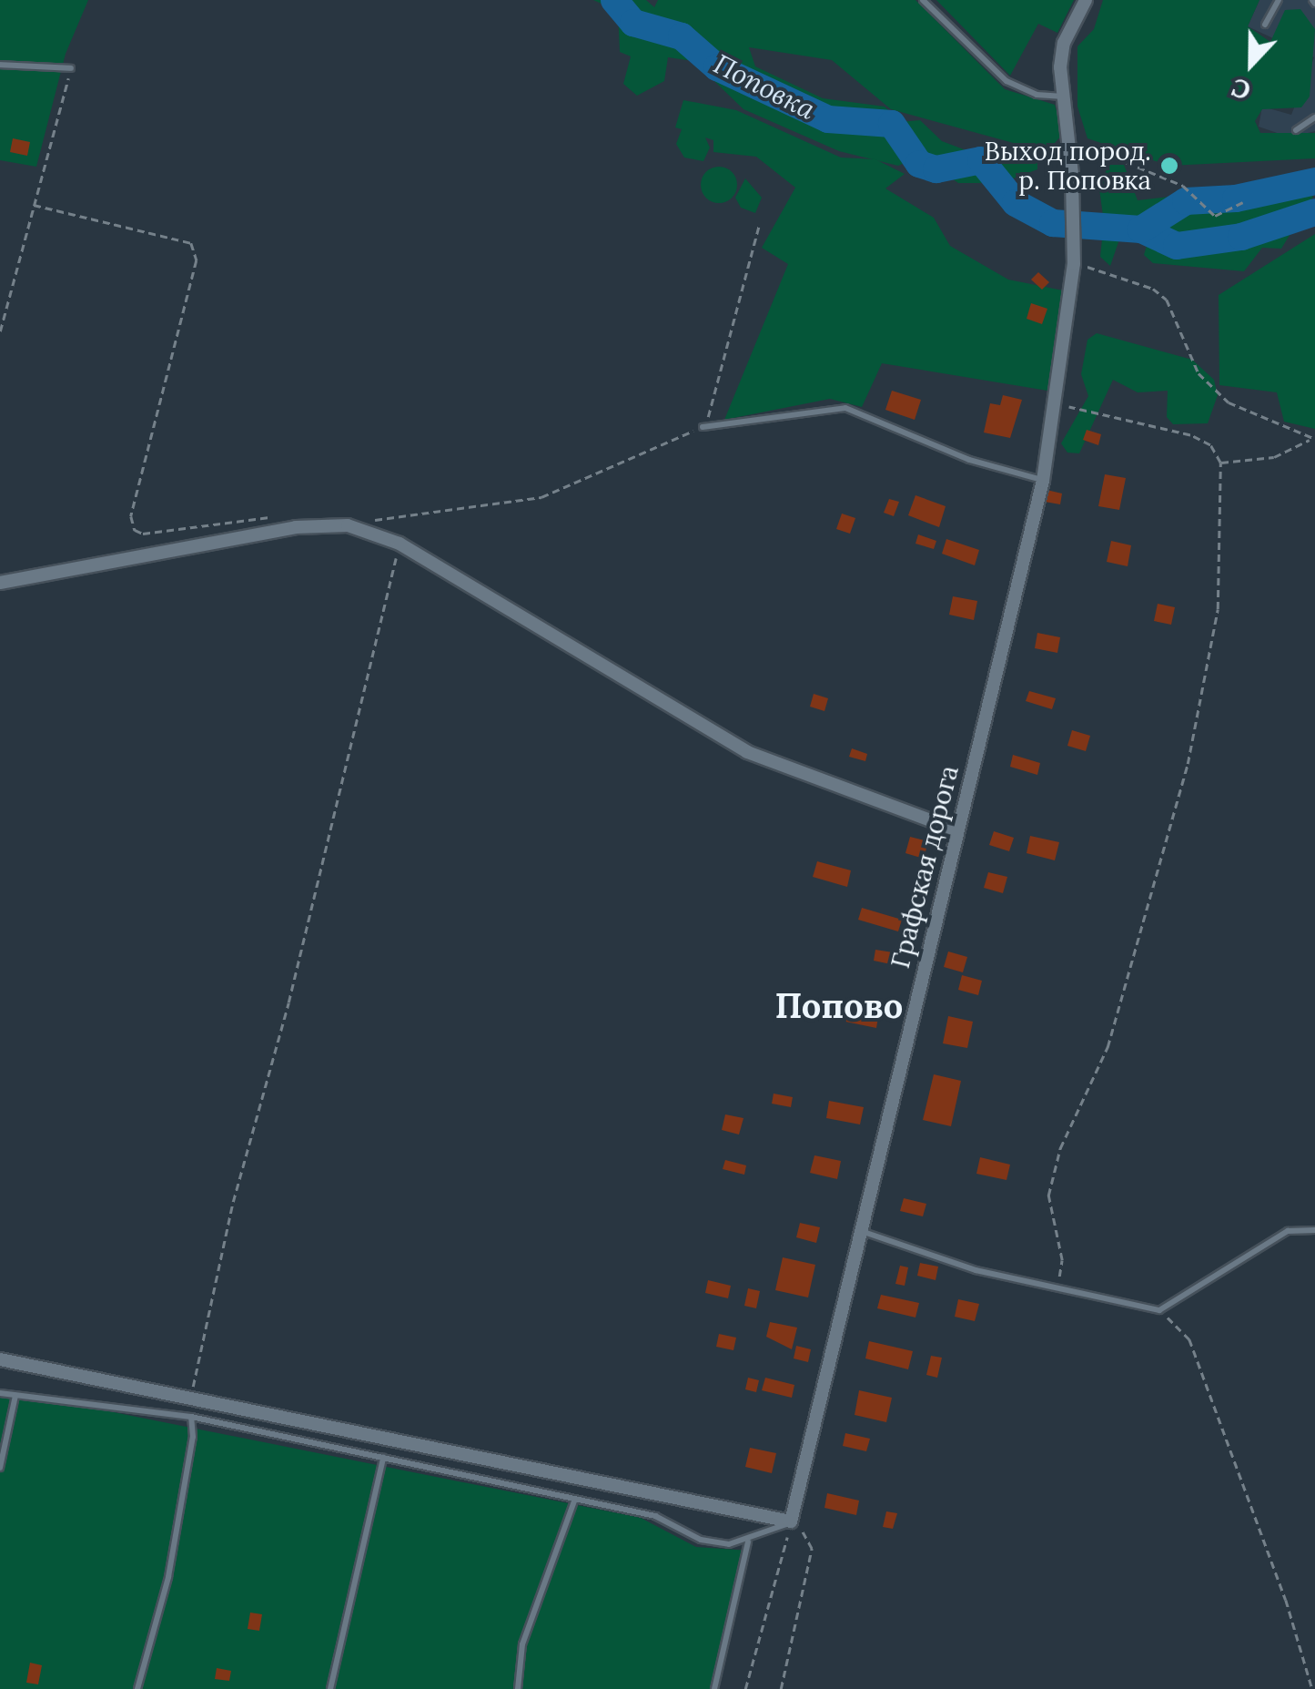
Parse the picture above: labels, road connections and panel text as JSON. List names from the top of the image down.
{
  "streets": {
    "street": ["Графская дорога"]
  },
  "districts": ["Попово"],
  "water": ["Поповка"],
  "places": ["Выход пород. р. Поповка"],
  "north": "bottom"
}
